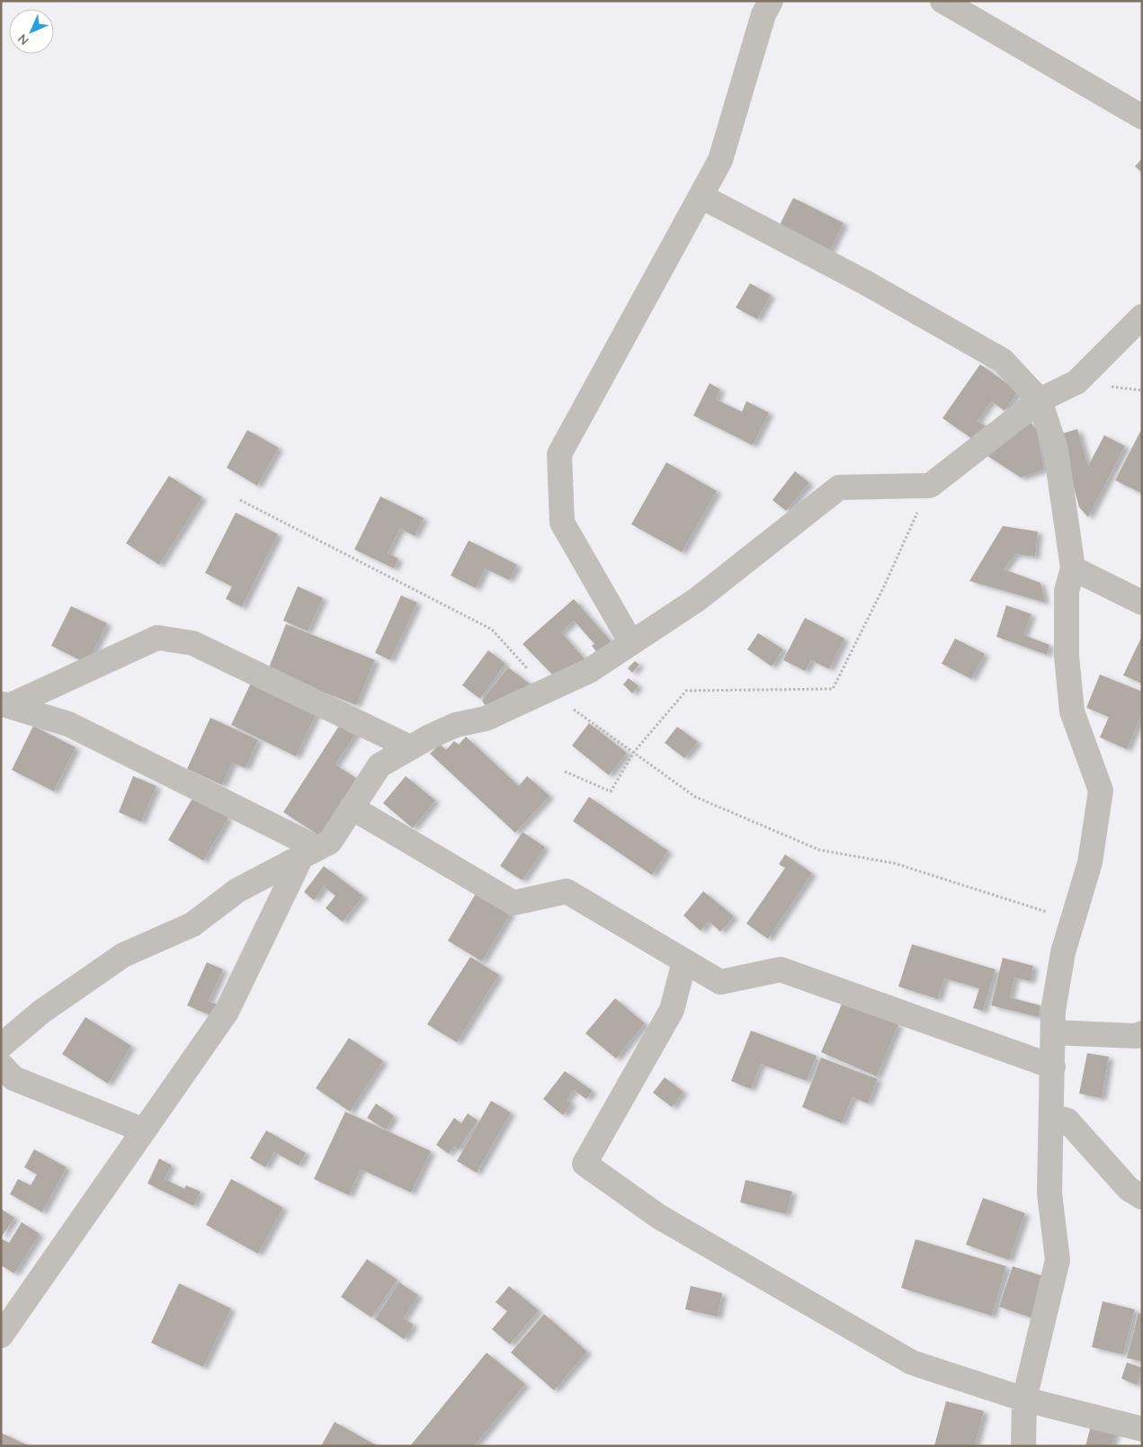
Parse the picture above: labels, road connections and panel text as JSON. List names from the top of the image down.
{
  "north": "bottom left"
}
